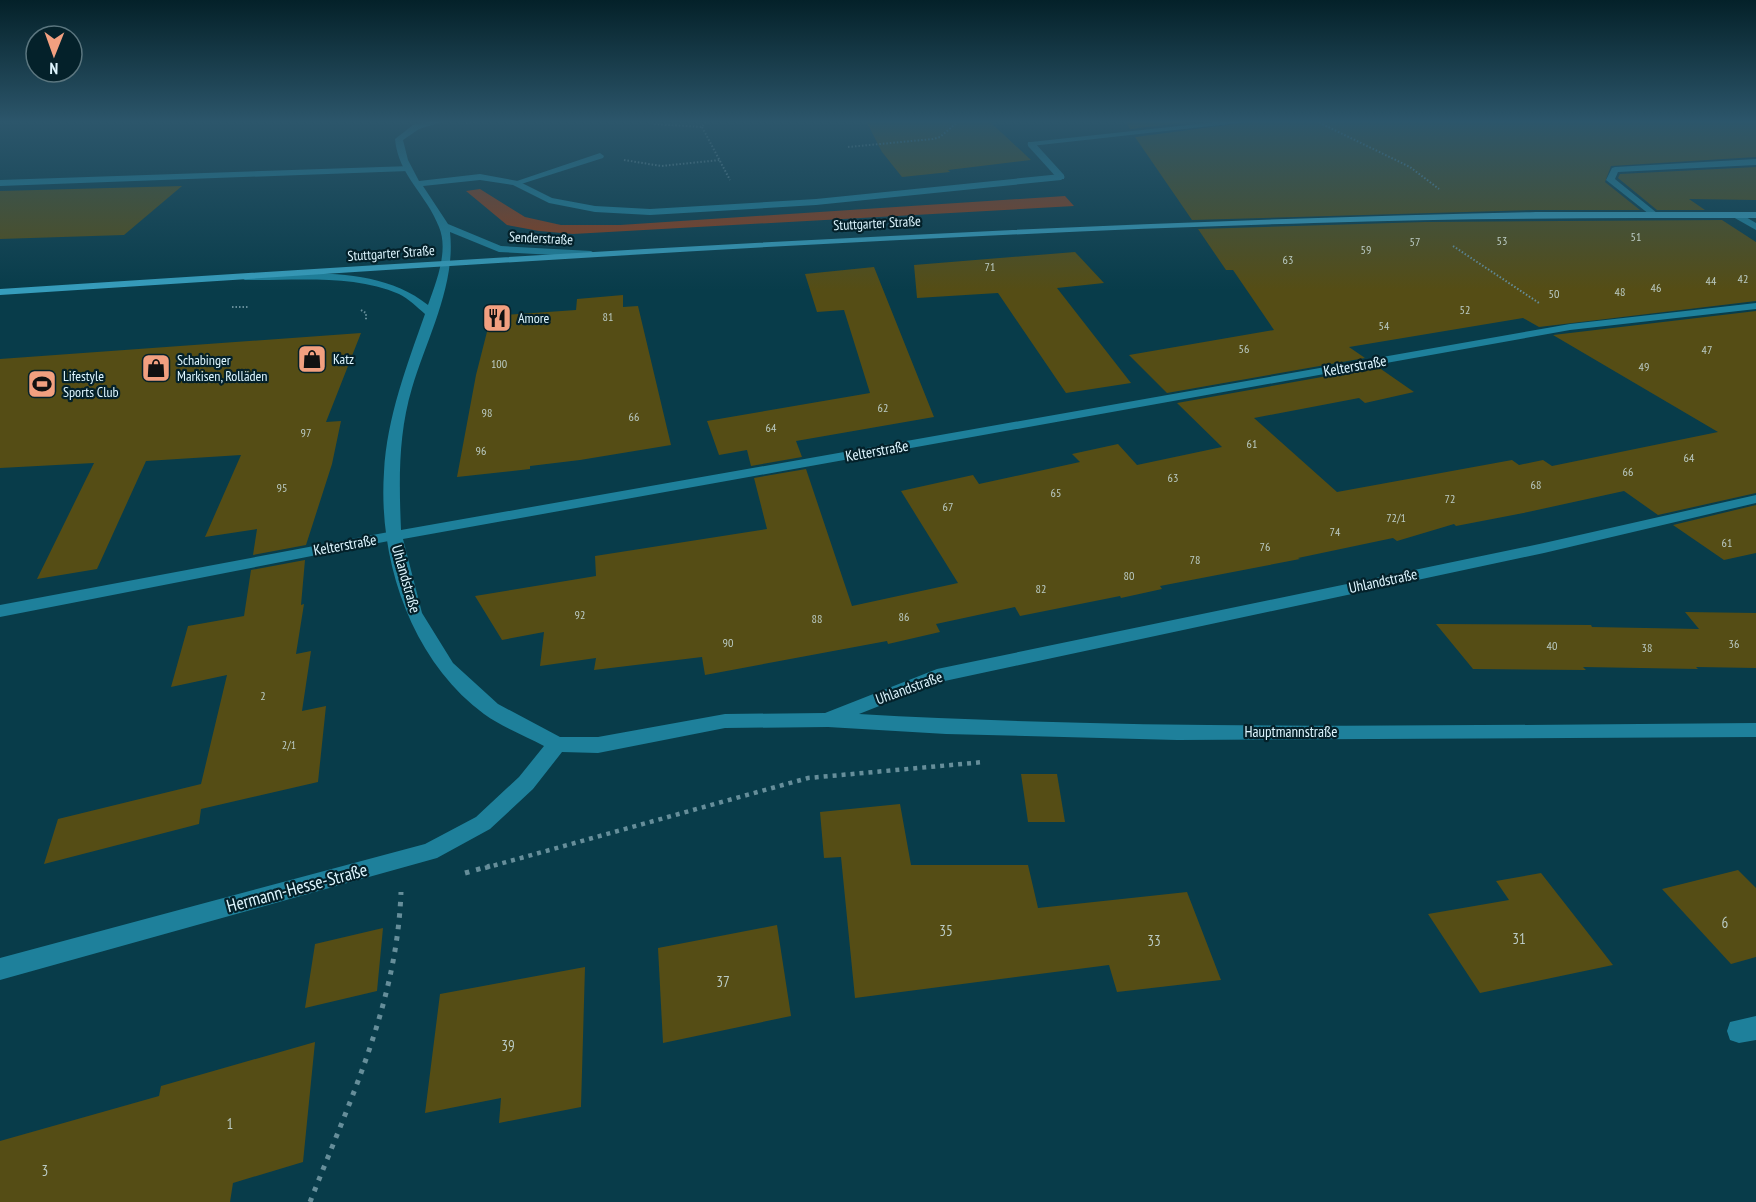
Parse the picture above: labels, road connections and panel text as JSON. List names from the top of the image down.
{
  "streets": {
    "main road": ["Stuttgarter Straße"],
    "street": [
      "Senderstraße",
      "Kelterstraße",
      "Uhlandstraße",
      "Hauptmannstraße",
      "Hermann-Hesse-Straße"
    ]
  },
  "crossings": [
    ["Stuttgarter Straße", "Senderstraße"],
    ["Stuttgarter Straße", "Uhlandstraße"],
    ["Kelterstraße", "Uhlandstraße"],
    ["Uhlandstraße", "Hauptmannstraße"],
    ["Uhlandstraße", "Hermann-Hesse-Straße"]
  ],
  "places": {
    "restaurant": ["Amore"],
    "shop": ["Katz", "Schabinger Markisen, Rolläden"],
    "sports": ["Lifestyle Sports Club"]
  },
  "house_numbers": [
    "51",
    "53",
    "57",
    "59",
    "63",
    "71",
    "42",
    "44",
    "46",
    "48",
    "50",
    "52",
    "81",
    "54",
    "56",
    "47",
    "100",
    "49",
    "62",
    "98",
    "66",
    "64",
    "97",
    "61",
    "96",
    "64",
    "66",
    "63",
    "68",
    "95",
    "65",
    "72",
    "67",
    "72/1",
    "74",
    "61",
    "76",
    "78",
    "80",
    "82",
    "92",
    "86",
    "88",
    "90",
    "36",
    "40",
    "38",
    "2",
    "2/1",
    "6",
    "35",
    "31",
    "33",
    "37",
    "39",
    "1",
    "3"
  ],
  "north": "bottom"
}
